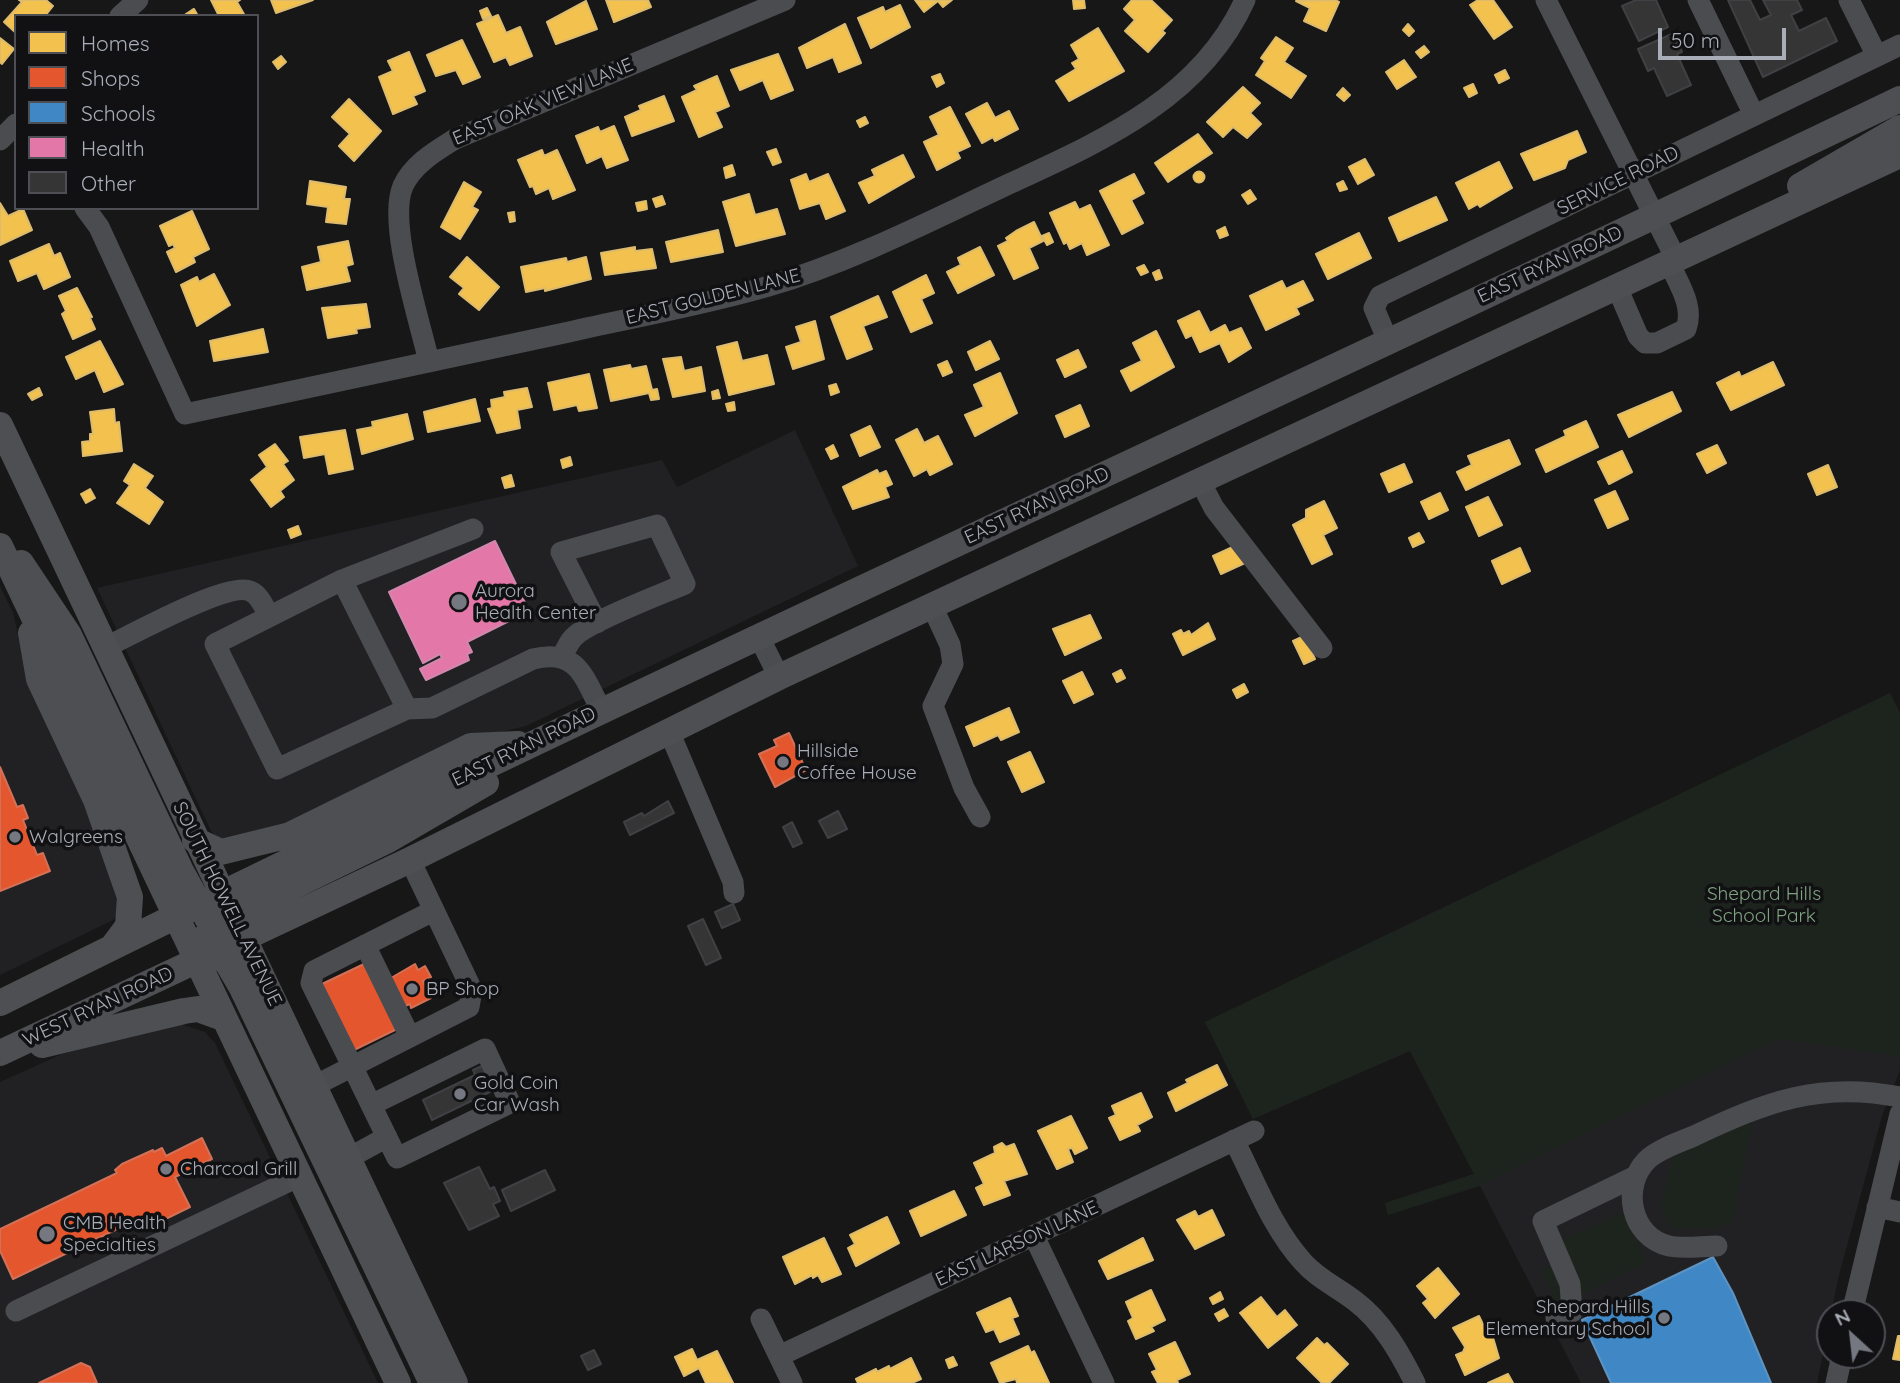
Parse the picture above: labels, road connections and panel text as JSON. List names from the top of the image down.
{
  "streets": {
    "main road": ["EAST RYAN ROAD", "SOUTH HOWELL AVENUE", "WEST RYAN ROAD"],
    "street": [
      "EAST OAK VIEW LANE",
      "SERVICE ROAD",
      "EAST GOLDEN LANE",
      "EAST LARSON LANE"
    ]
  },
  "crossings": [
    ["EAST OAK VIEW LANE", "EAST GOLDEN LANE"],
    ["SERVICE ROAD", "EAST RYAN ROAD"],
    ["EAST RYAN ROAD", "SOUTH HOWELL AVENUE"],
    ["EAST RYAN ROAD", "WEST RYAN ROAD"],
    ["SOUTH HOWELL AVENUE", "WEST RYAN ROAD"]
  ],
  "parks": ["Shepard Hills School Park"],
  "places": [
    "Aurora Health Center",
    "Hillside Coffee House",
    "Walgreens",
    "BP Shop",
    "Gold Coin Car Wash",
    "Charcoal Grill",
    "CMB Health Specialties",
    "Shepard Hills Elementary School"
  ],
  "legend": [
    "Homes",
    "Shops",
    "Schools",
    "Health",
    "Other"
  ],
  "scale_bar": "50 m",
  "north": "top left"
}
